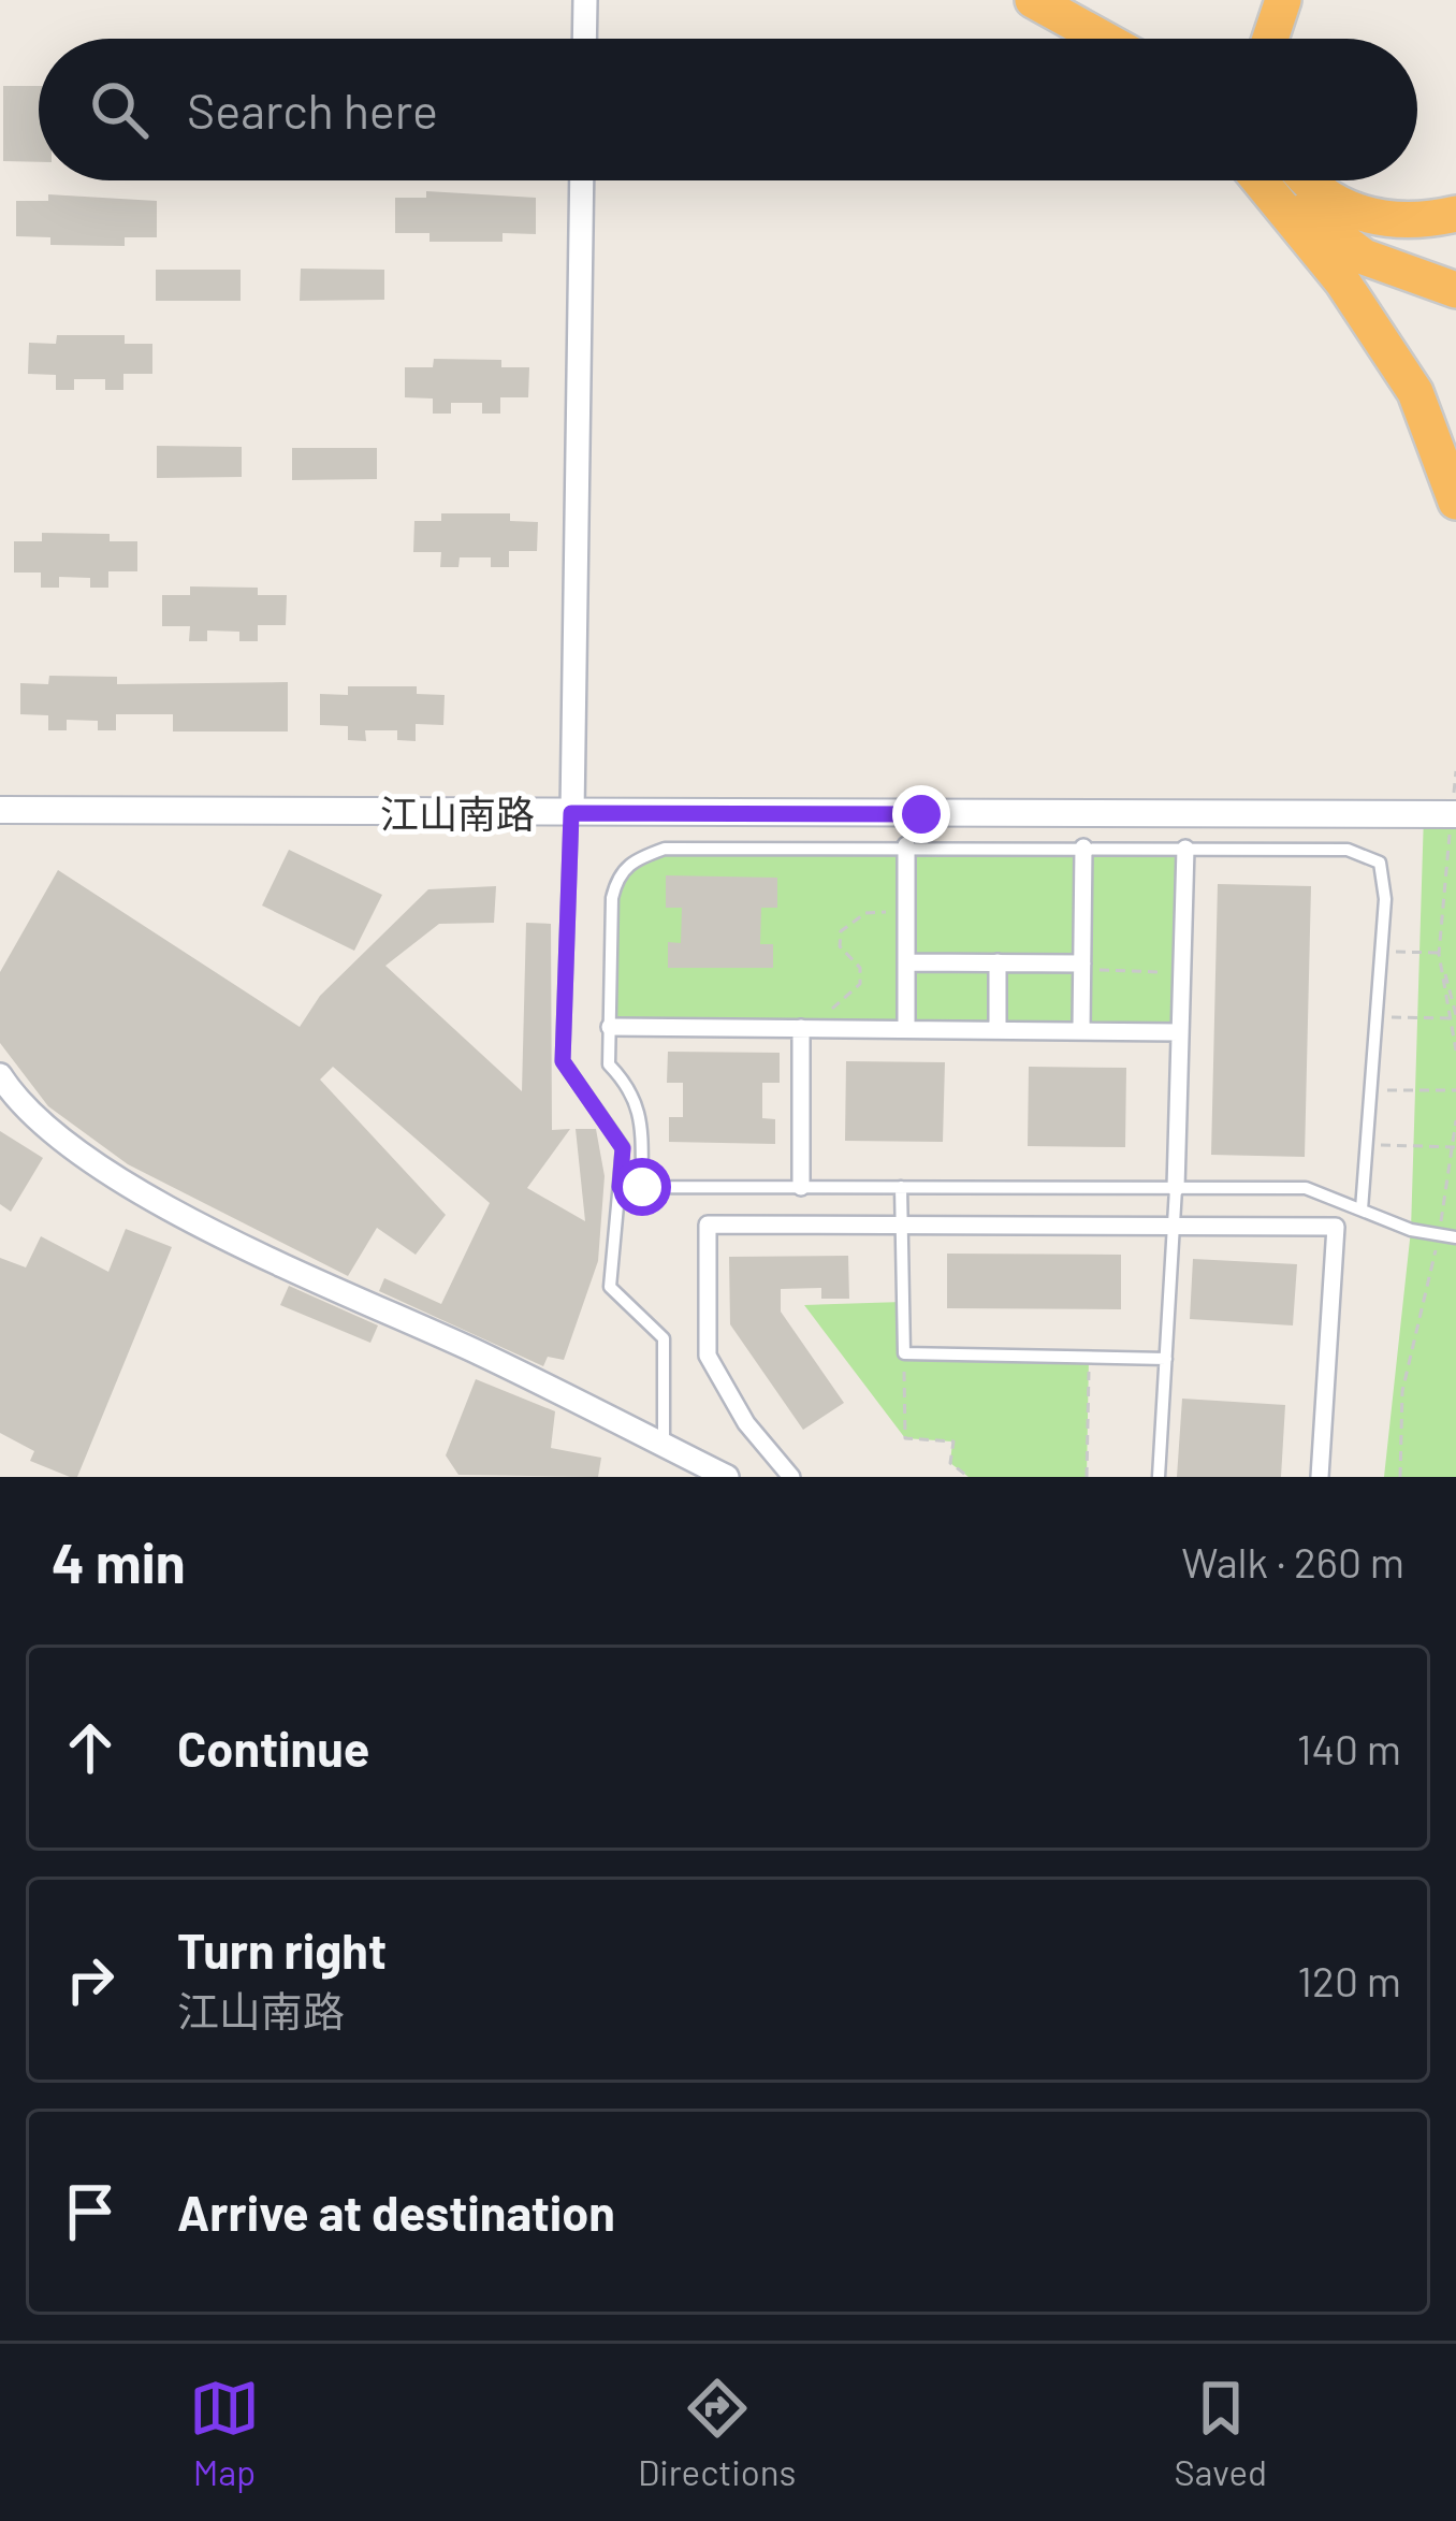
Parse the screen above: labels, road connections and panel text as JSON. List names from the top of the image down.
{
  "streets": {
    "street": ["江山南路"]
  },
  "page": {
    "search": "Search here",
    "heading": ["4 min", "Walk · 260 m"],
    "list": [
      ["Continue", "140 m"],
      ["Turn right", "江山南路", "120 m"],
      "Arrive at destination"
    ],
    "nav": ["Map", "Directions", "Saved"]
  }
}
